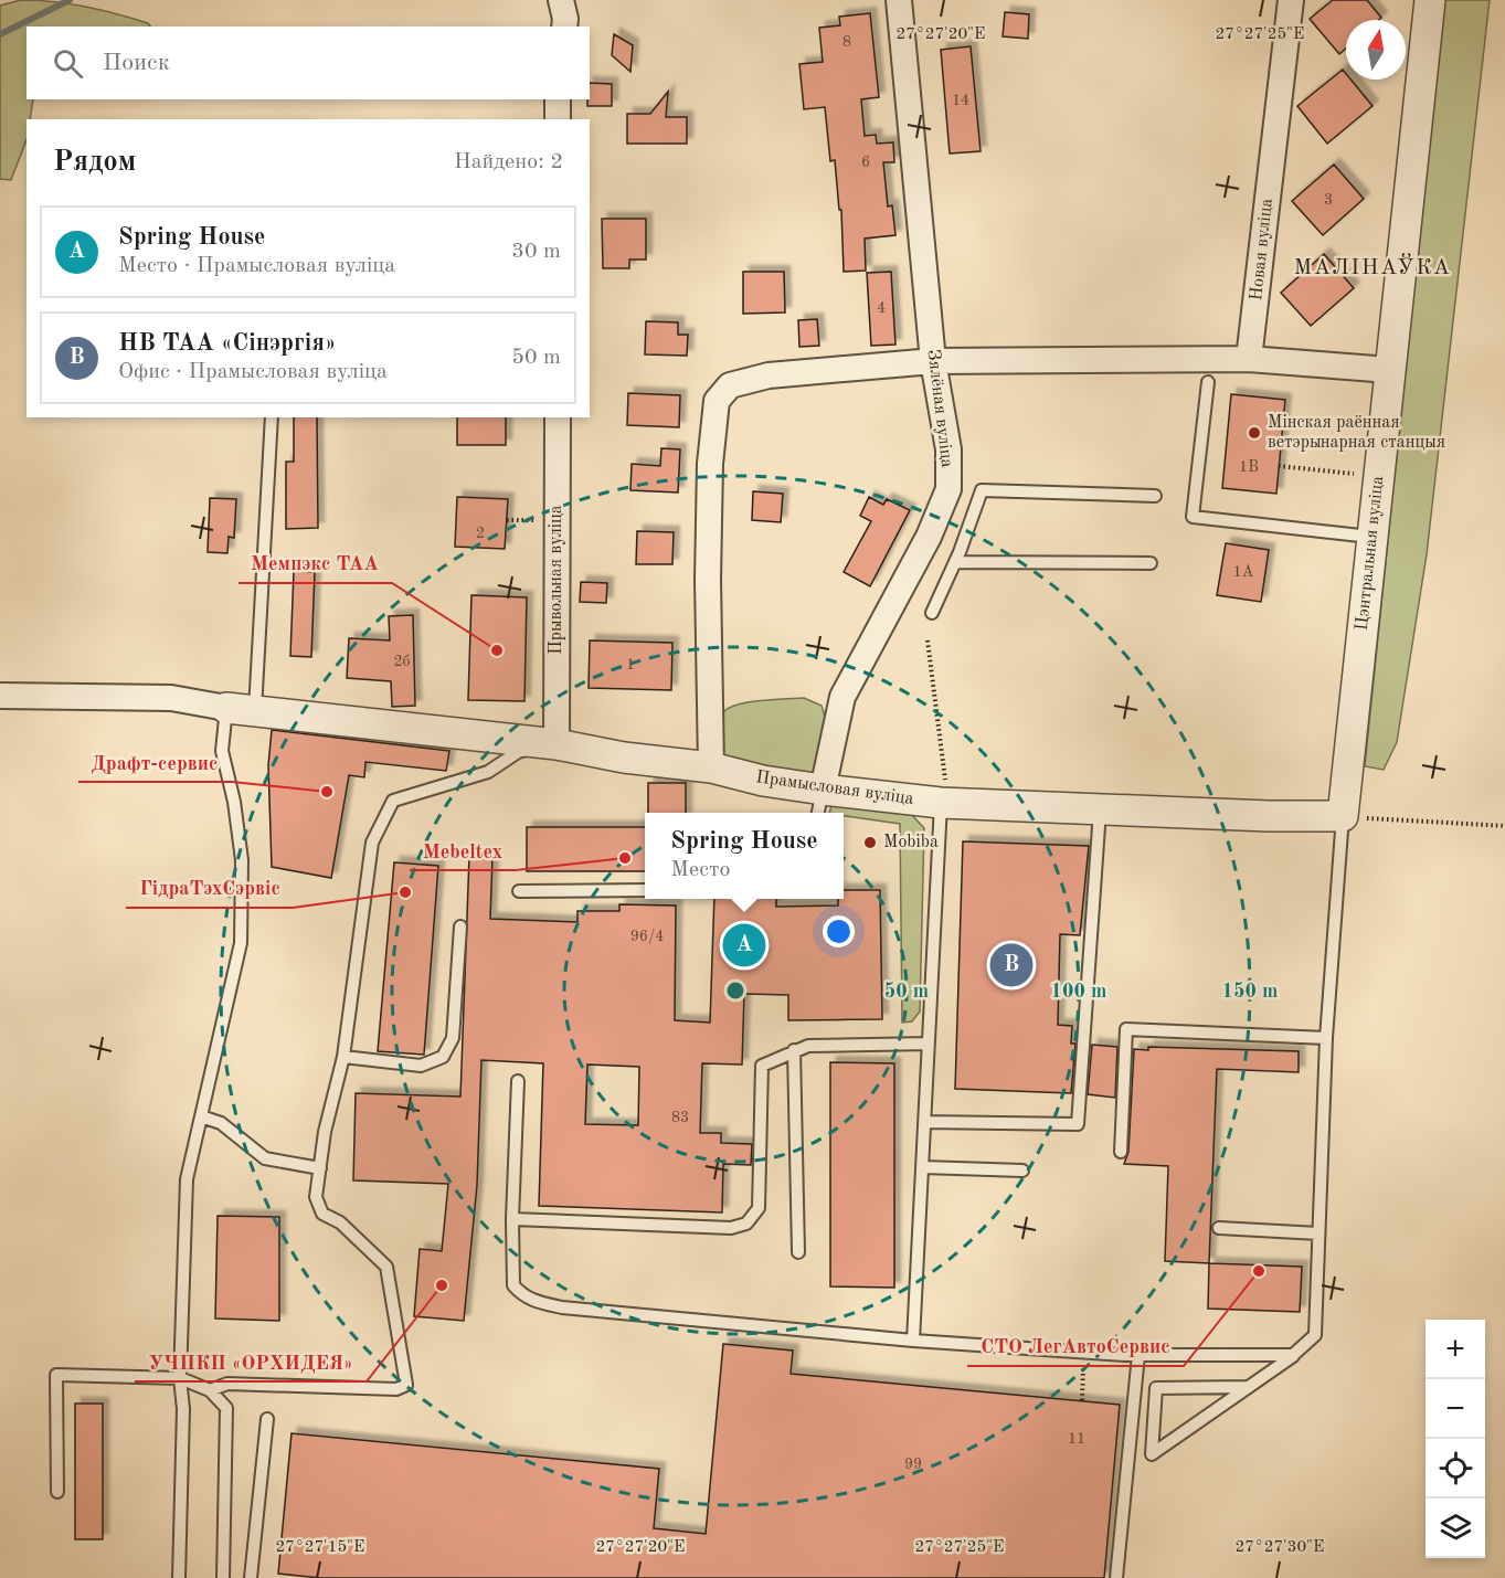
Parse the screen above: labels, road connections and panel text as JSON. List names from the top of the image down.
{
  "streets": {
    "street": [
      "Новая вуліца",
      "Зялёная вуліца",
      "Цэнтральная вуліца",
      "Прывольная вуліца",
      "Прамысловая вуліца"
    ]
  },
  "crossings": [
    ["Зялёная вуліца", "Прамысловая вуліца"],
    ["Цэнтральная вуліца", "Прамысловая вуліца"],
    ["Прывольная вуліца", "Прамысловая вуліца"]
  ],
  "districts": ["МАЛІНАЎКА"],
  "places": [
    "Мінская раённая ветэрынарная станцыя",
    "Мемпэкс ТАА",
    "Драфт-сервис",
    "Mobiba",
    "Mebeltex",
    "ГідраТэхСэрвіс",
    "СТО ЛегАвтоСервис",
    "УЧПКП «ОРХИДЕЯ»"
  ],
  "house_numbers": [
    "8",
    "14",
    "6",
    "3",
    "4",
    "1В",
    "2",
    "1А",
    "2б",
    "1",
    "96/4",
    "83",
    "11",
    "99"
  ],
  "north": "top",
  "page": {
    "search": "Поиск",
    "heading": ["Рядом", "Найдено: 2"],
    "list": [
      {
        "mark": "A",
        "name": "Spring House",
        "note": "Место · Прамысловая вуліца",
        "value": "30 m"
      },
      {
        "mark": "B",
        "name": "НВ ТАА «Сінэргія»",
        "note": "Офис · Прамысловая вуліца",
        "value": "50 m"
      }
    ],
    "popup": ["Spring House", "Место"],
    "pins": ["A", "B"],
    "map_buttons": ["+", "−"]
  },
  "coordinates": [
    "27°27'20\"E",
    "27°27'25\"E",
    "27°27'15\"E",
    "27°27'30\"E"
  ],
  "rings": ["50 m", "100 m", "150 m"]
}
